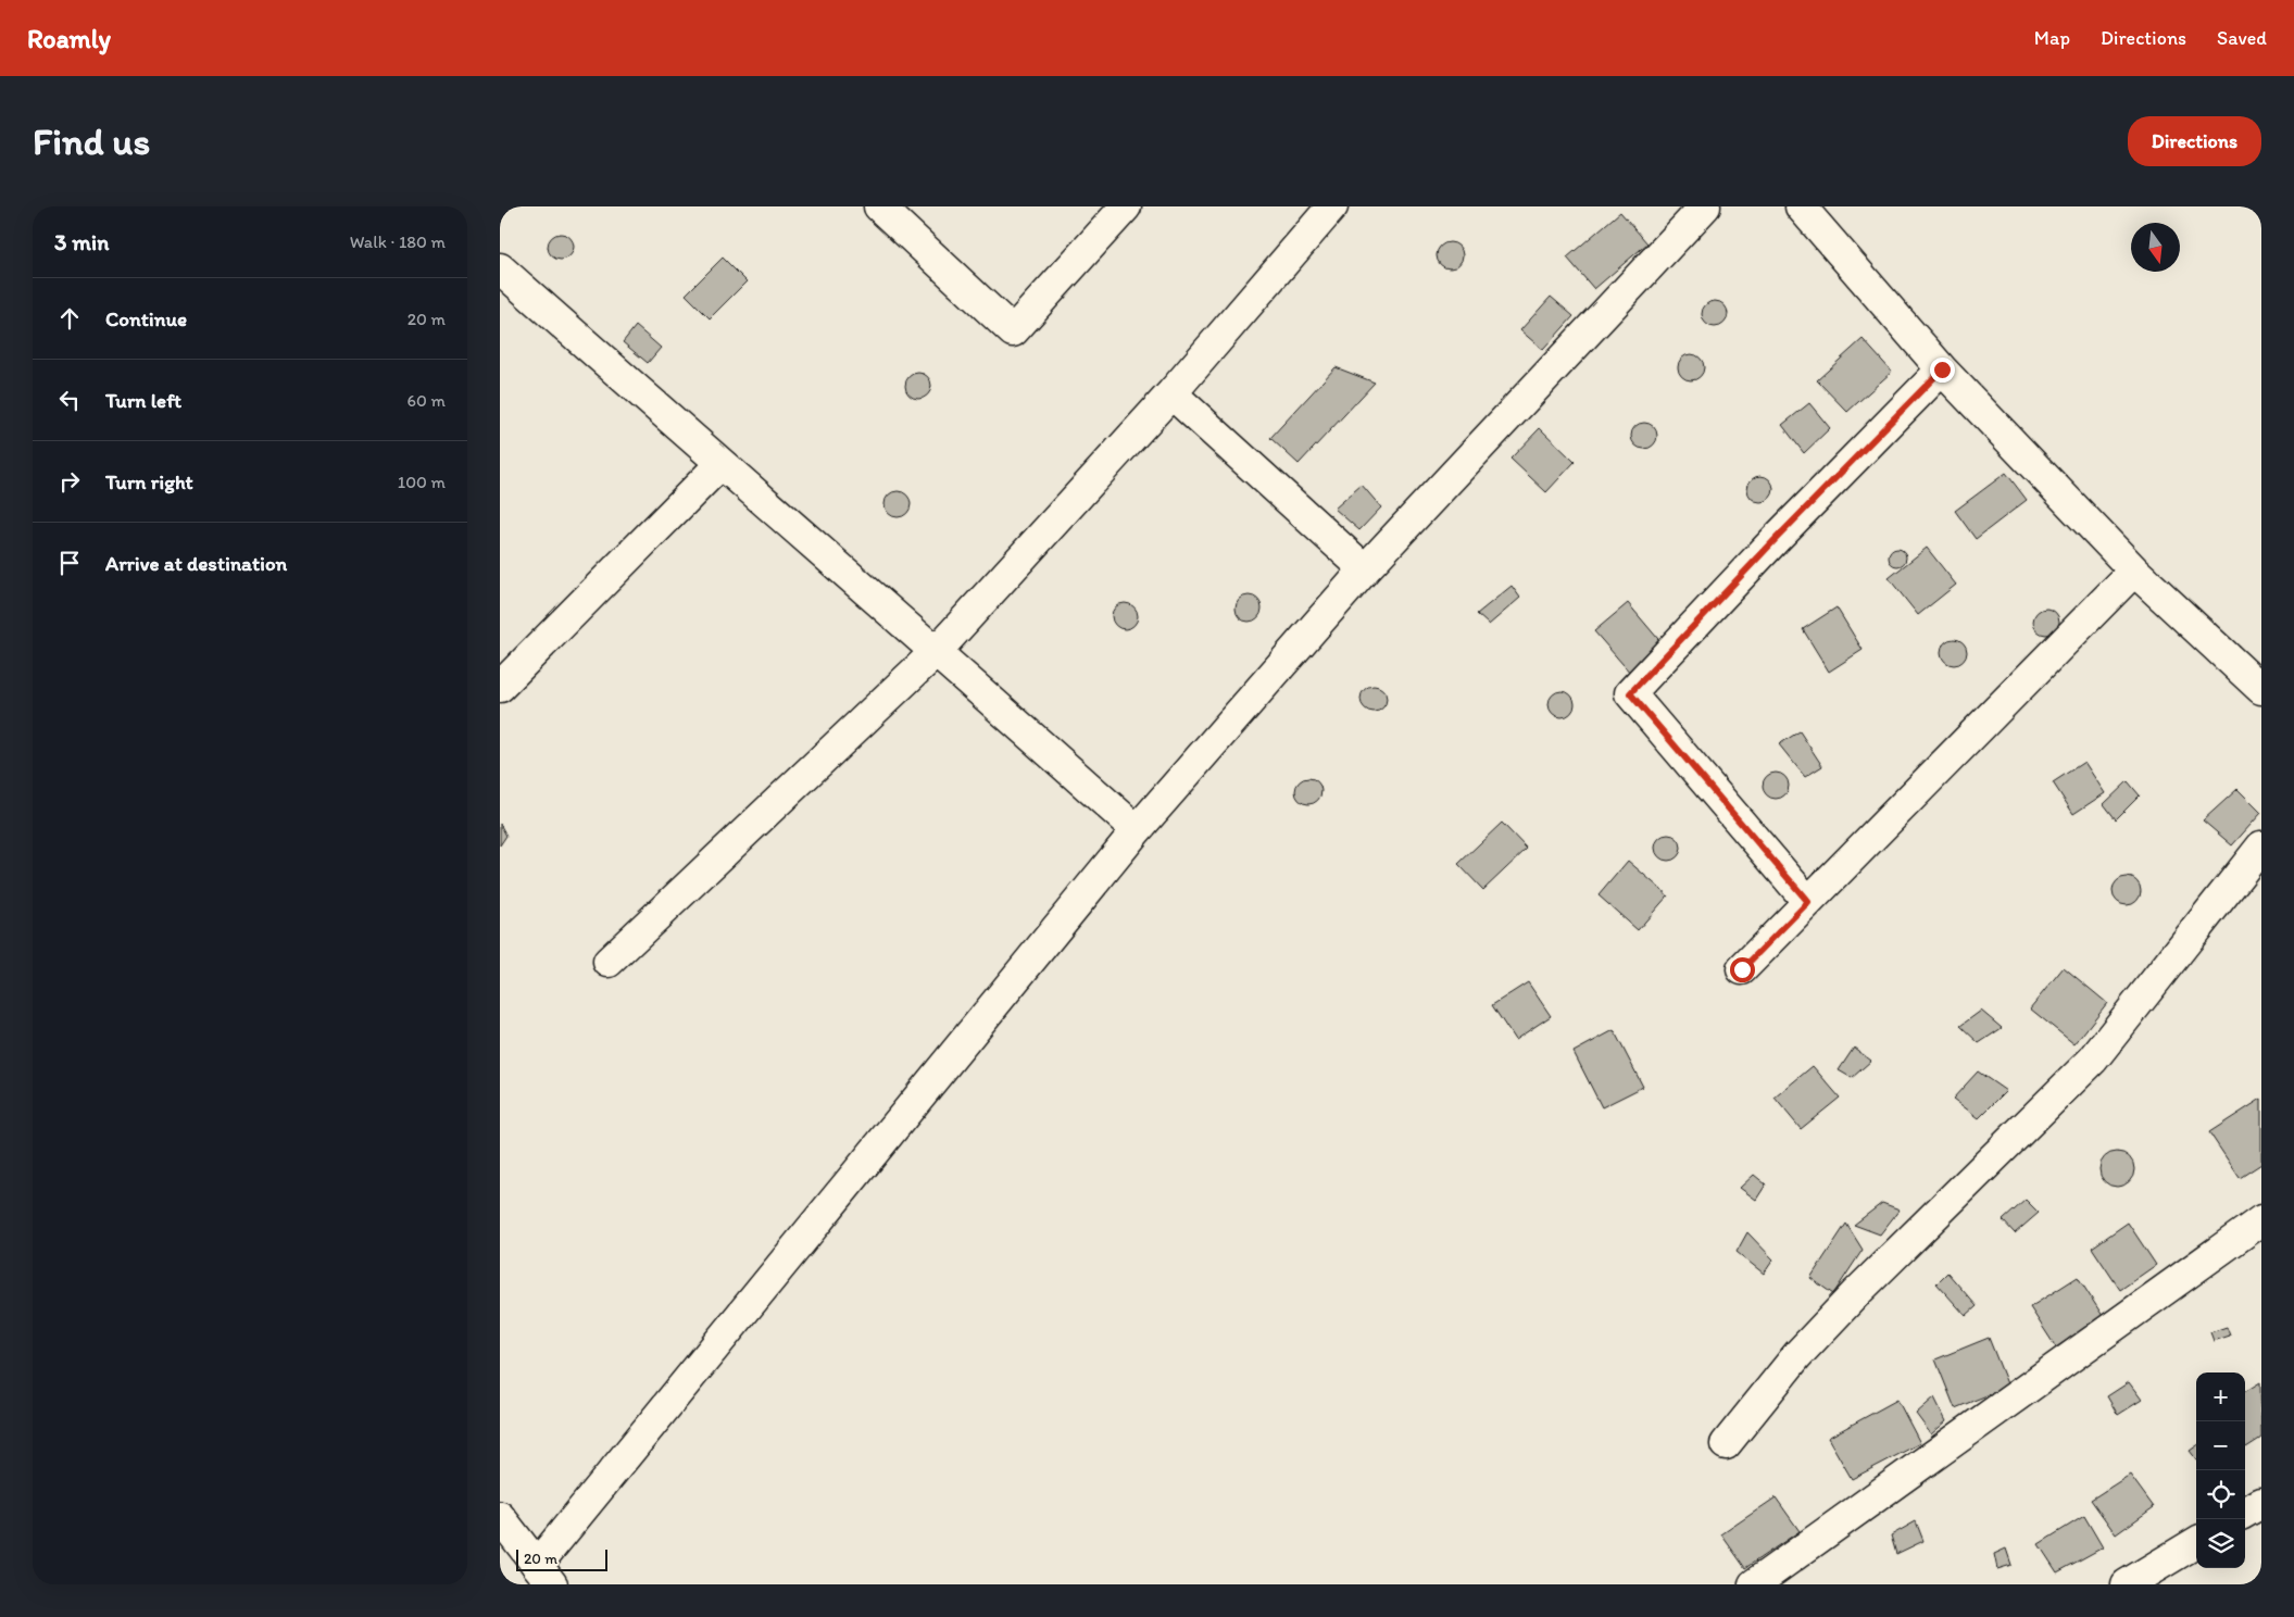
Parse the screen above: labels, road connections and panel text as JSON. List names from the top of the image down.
{
  "scale_bar": "20 m",
  "north": "bottom",
  "page": {
    "header": "Roamly",
    "nav": ["Map", "Directions", "Saved"],
    "buttons": "Directions",
    "title": "Find us",
    "heading": ["3 min", "Walk · 180 m"],
    "list": [
      ["Continue", "20 m"],
      ["Turn left", "60 m"],
      ["Turn right", "100 m"],
      "Arrive at destination"
    ],
    "map_buttons": ["+", "−"],
    "scale": "20 m"
  }
}
